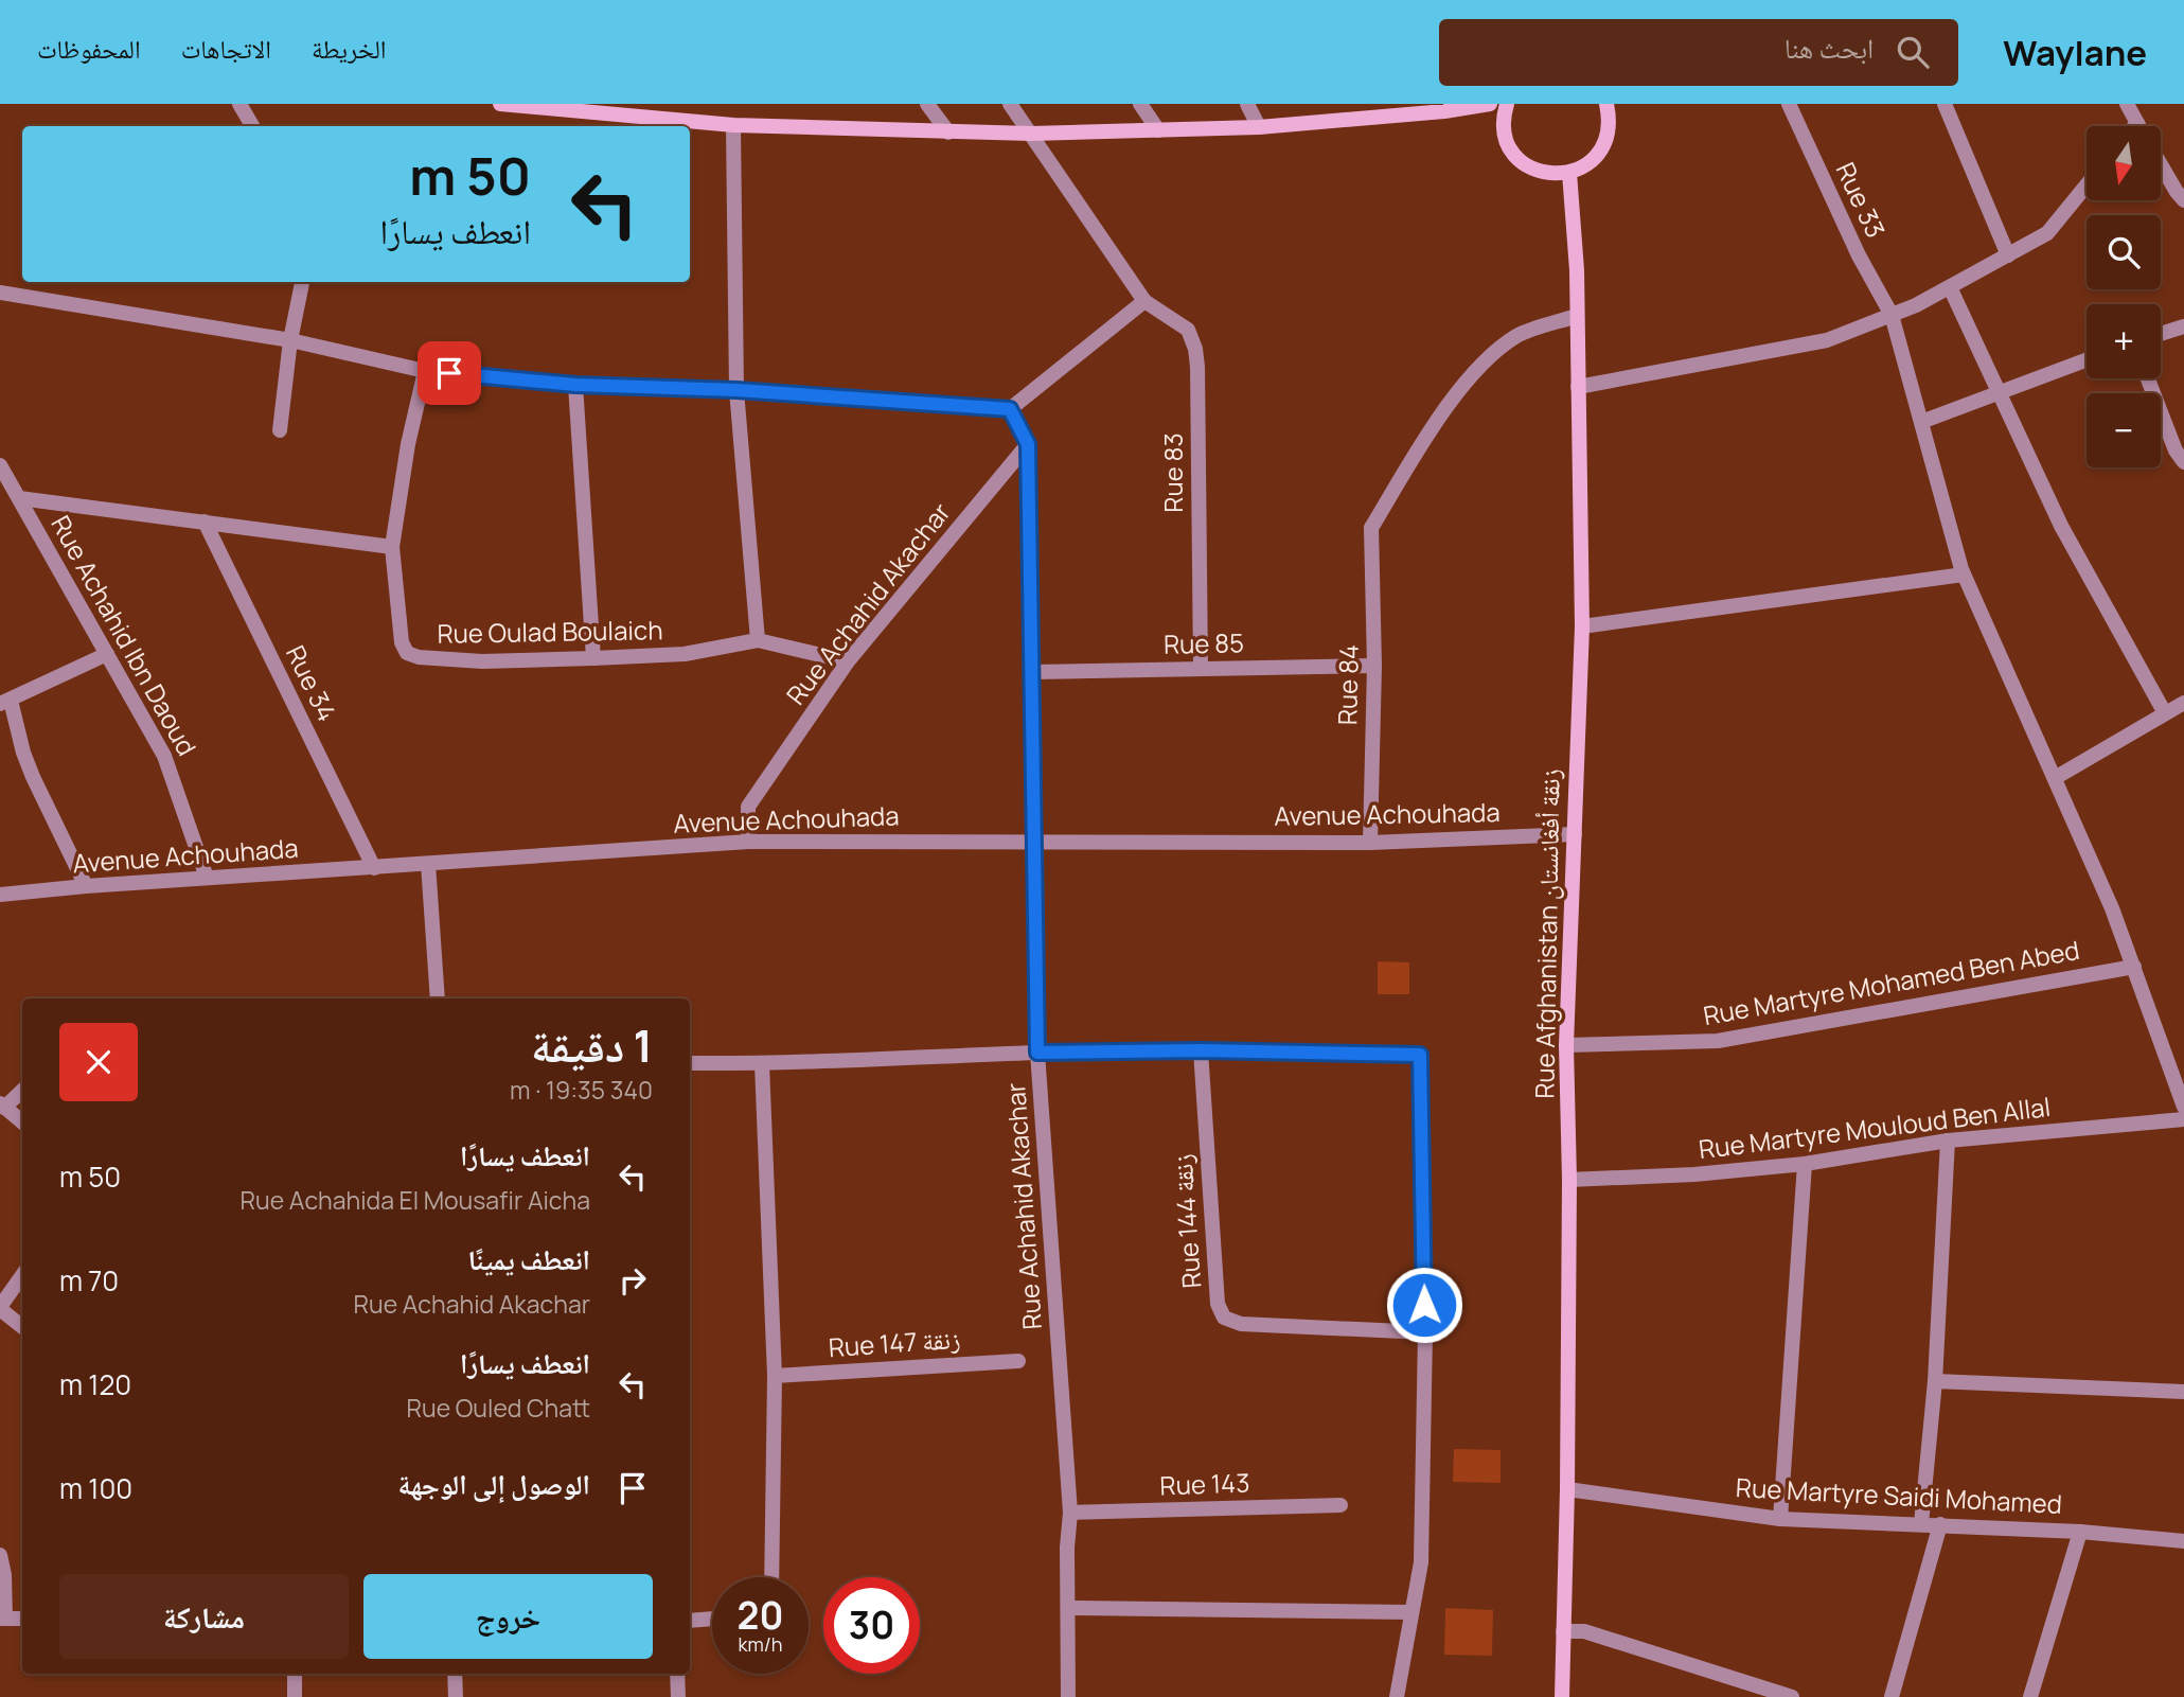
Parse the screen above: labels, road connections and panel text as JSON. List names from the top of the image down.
{
  "streets": {
    "street": [
      "Rue 33",
      "Rue 83",
      "Rue Achahid Akachar",
      "Rue Oulad Boulaich",
      "Rue Achahid Ibn Daoud",
      "Rue 85",
      "Rue 34",
      "Rue 84",
      "Avenue Achouhada",
      "Rue Afghanistan زنقة أفغانستان",
      "Rue Martyre Mohamed Ben Abed",
      "Rue Martyre Mouloud Ben Allal",
      "Rue 144 زنقة",
      "Rue 147 زنقة",
      "Rue 143",
      "Rue Martyre Saidi Mohamed"
    ]
  },
  "crossings": [
    ["Rue 33", "Rue Martyre Mohamed Ben Abed"],
    ["Rue 83", "Rue 85"],
    ["Rue Achahid Akachar", "Rue 85"],
    ["Rue Achahid Akachar", "Avenue Achouhada"],
    ["Rue Achahid Akachar", "Rue 143"],
    ["Rue Achahid Ibn Daoud", "Avenue Achouhada"],
    ["Rue 85", "Rue 84"],
    ["Rue 34", "Avenue Achouhada"],
    ["Rue 84", "Avenue Achouhada"],
    ["Rue 84", "Rue Afghanistan زنقة أفغانستان"],
    ["Avenue Achouhada", "Rue Afghanistan زنقة أفغانستان"],
    ["Rue Afghanistan زنقة أفغانستان", "Rue Martyre Mohamed Ben Abed"],
    ["Rue Afghanistan زنقة أفغانستان", "Rue Martyre Mouloud Ben Allal"],
    ["Rue Afghanistan زنقة أفغانستان", "Rue Martyre Saidi Mohamed"]
  ],
  "north": "bottom",
  "page": {
    "header": "Waylane",
    "search": "ابحث هنا",
    "nav": ["الخريطة", "الاتجاهات", "المحفوظات"],
    "map_buttons": ["+", "−"],
    "turn": ["50 m", "انعطف يسارًا"],
    "heading": ["1 دقيقة", "340 m · 19:35"],
    "list": [
      {
        "name": "انعطف يسارًا",
        "note": "Rue Achahida El Mousafir Aicha",
        "value": "50 m"
      },
      {
        "name": "انعطف يمينًا",
        "note": "Rue Achahid Akachar",
        "value": "70 m"
      },
      {
        "name": "انعطف يسارًا",
        "note": "Rue Ouled Chatt",
        "value": "120 m"
      },
      {
        "name": "الوصول إلى الوجهة",
        "value": "100 m"
      }
    ],
    "buttons": ["خروج", "مشاركة"],
    "speed": "20 km/h",
    "limit": "30"
  }
}
